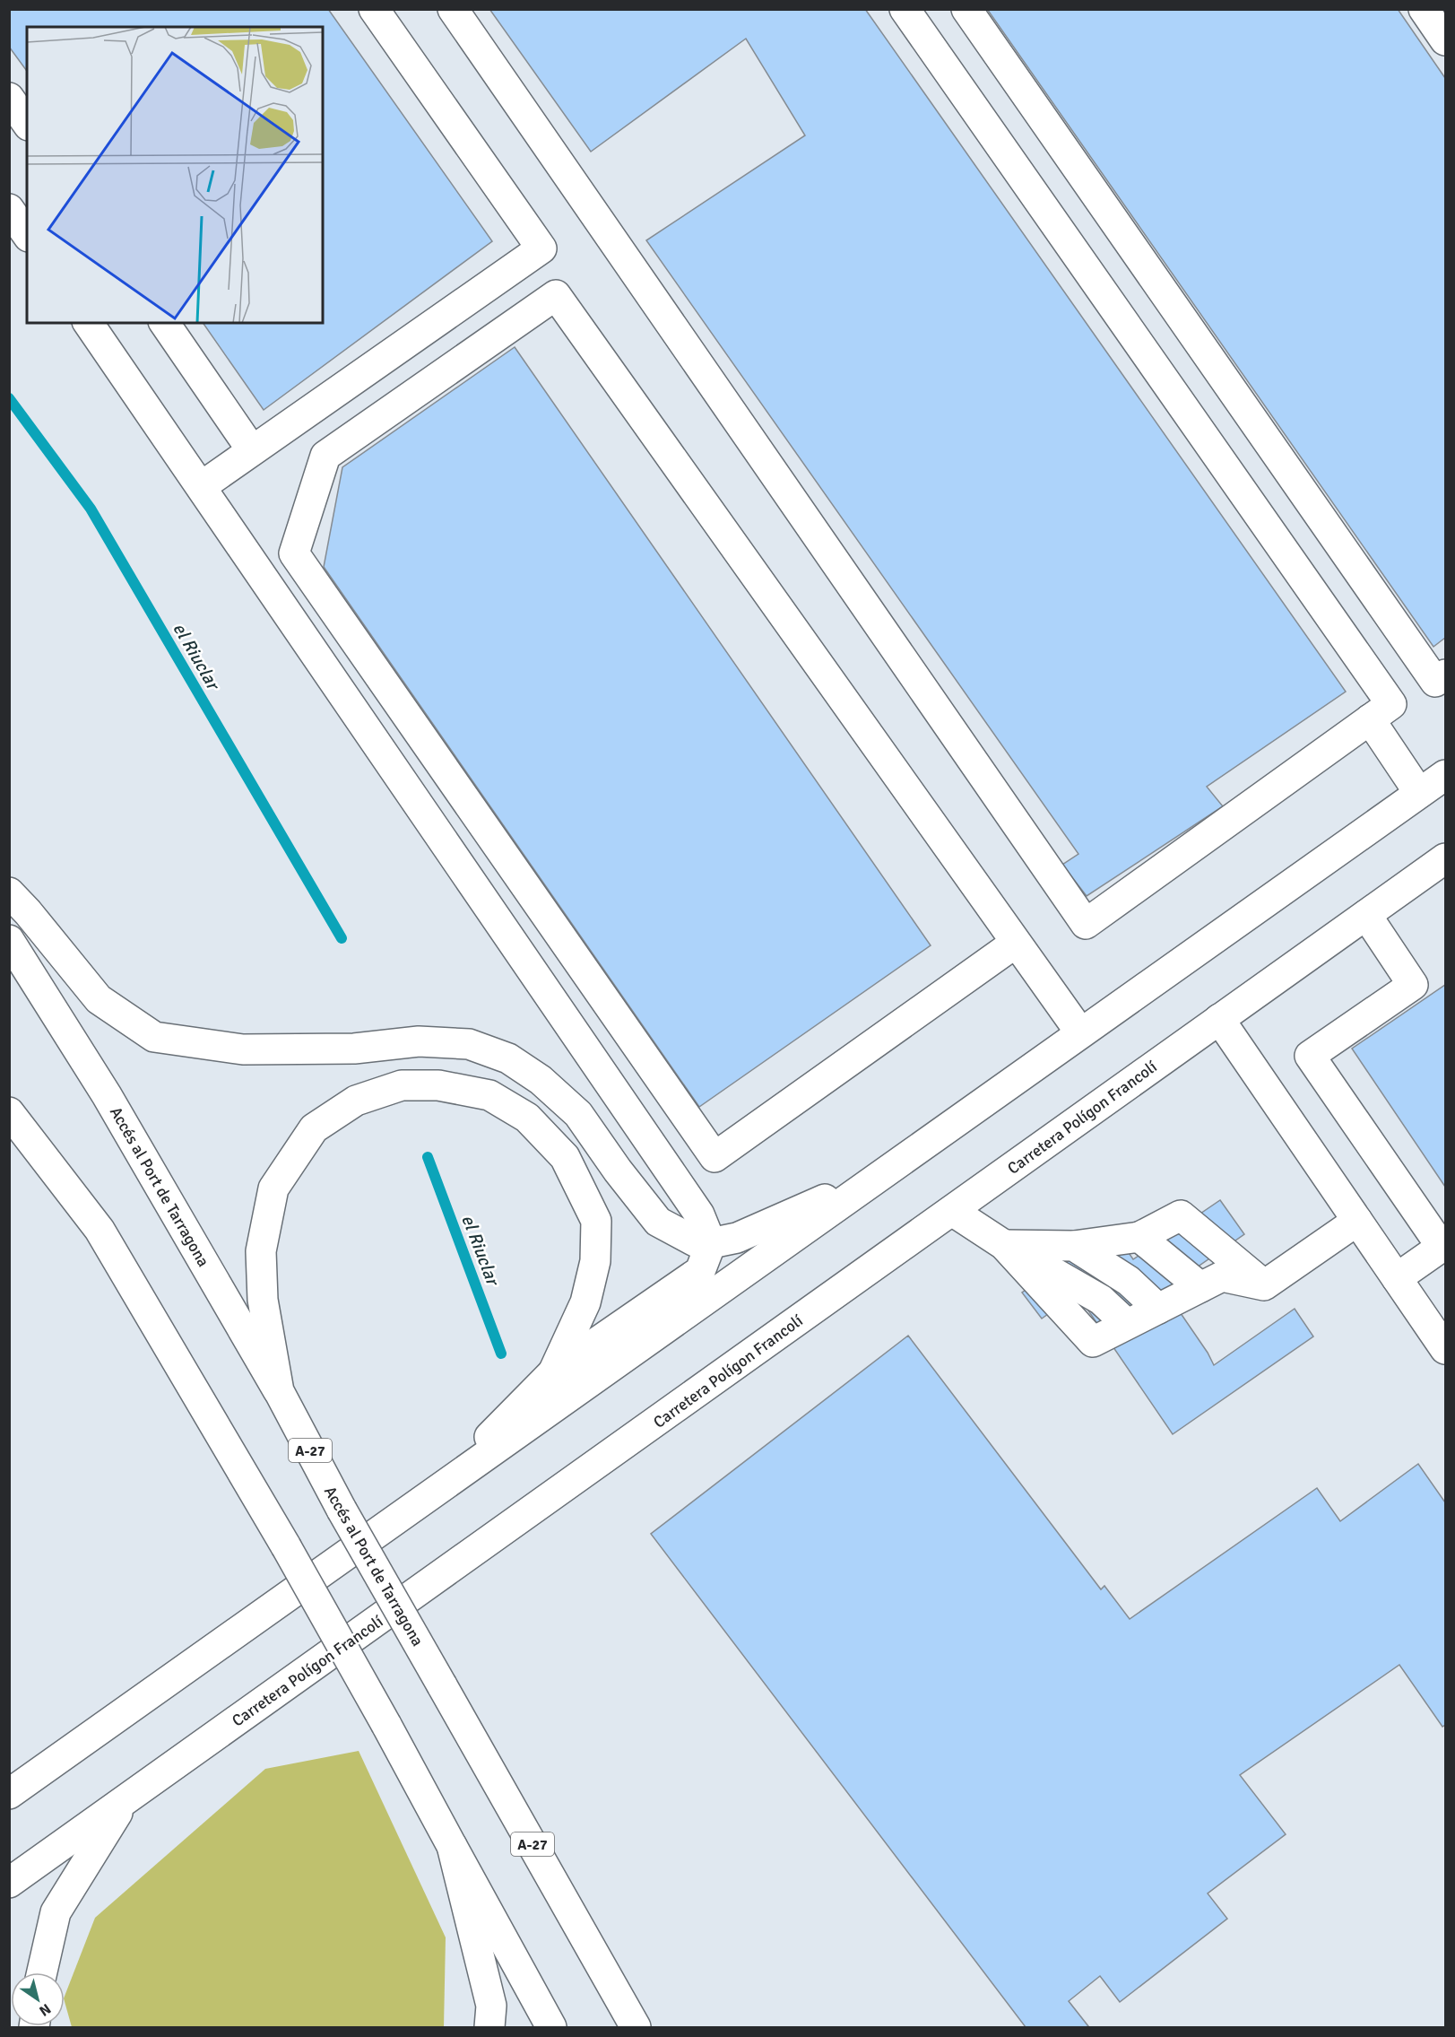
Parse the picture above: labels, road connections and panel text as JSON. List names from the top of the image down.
{
  "streets": {
    "main road": ["Carretera Polígon Francolí", "Accés al Port de Tarragona", "A-27"]
  },
  "water": ["el Riuclar"],
  "north": "bottom right"
}
